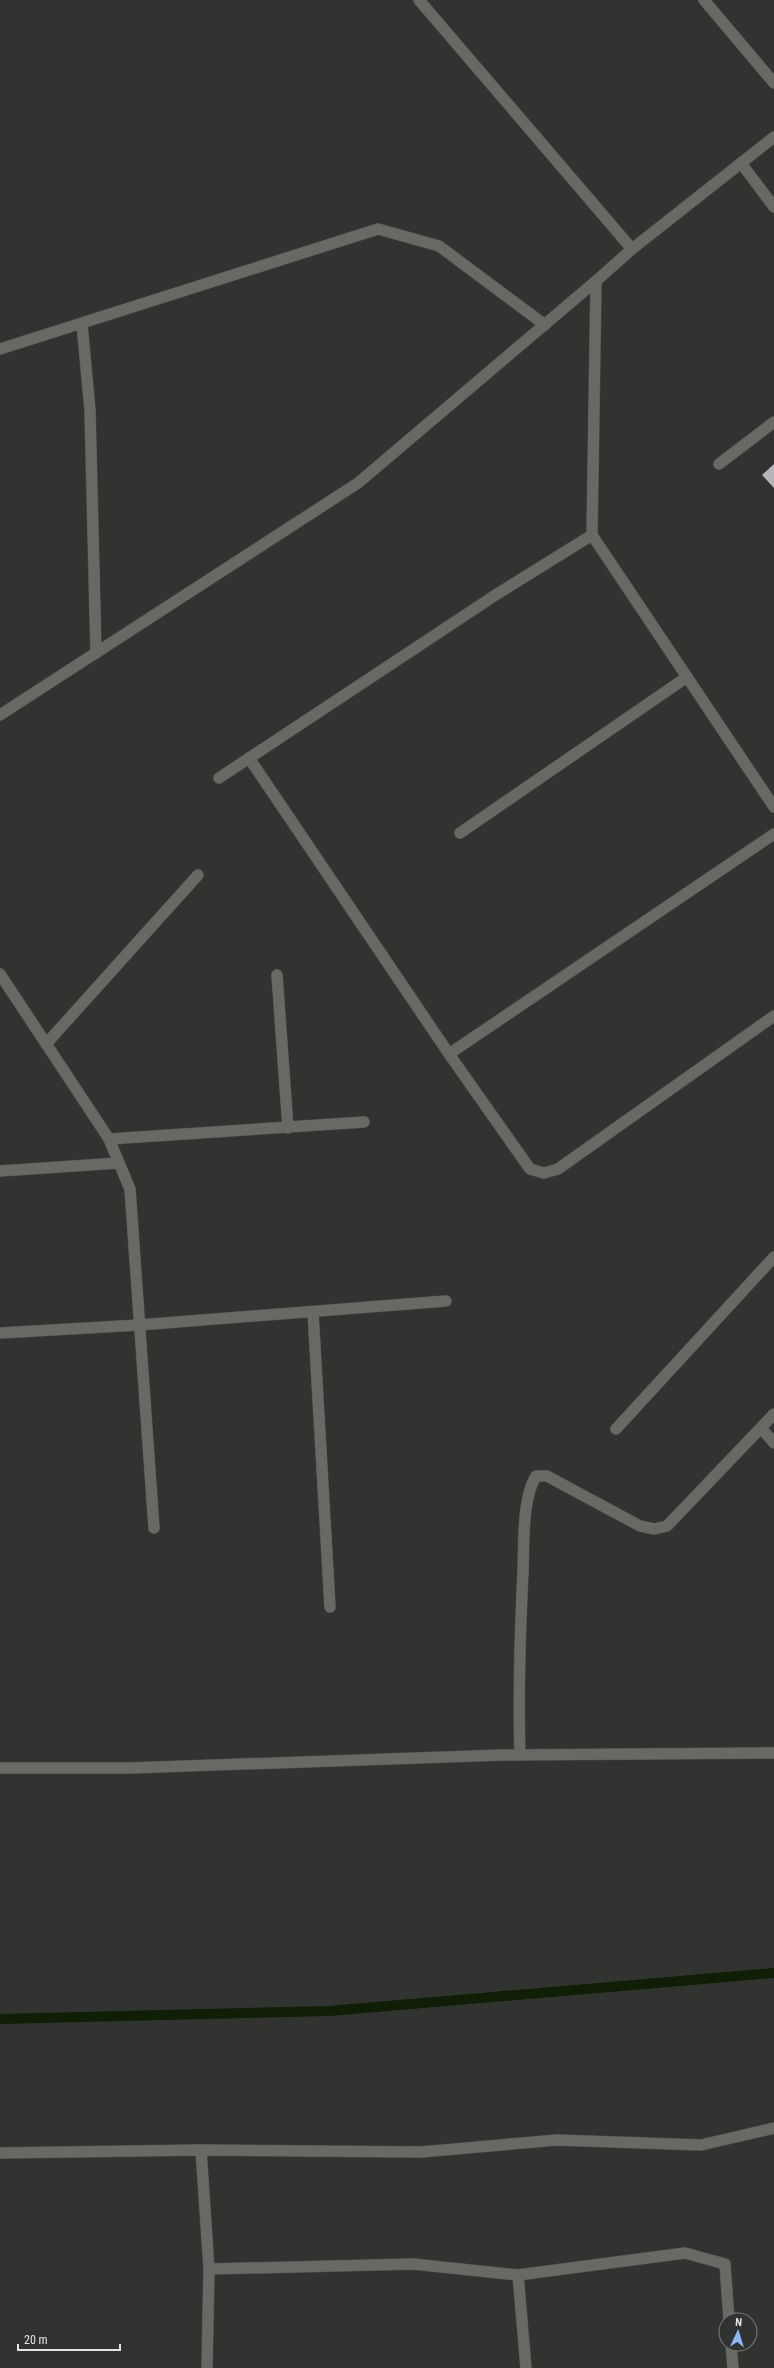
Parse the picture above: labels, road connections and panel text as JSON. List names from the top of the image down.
{
  "scale_bar": "20 m",
  "north": "top"
}
